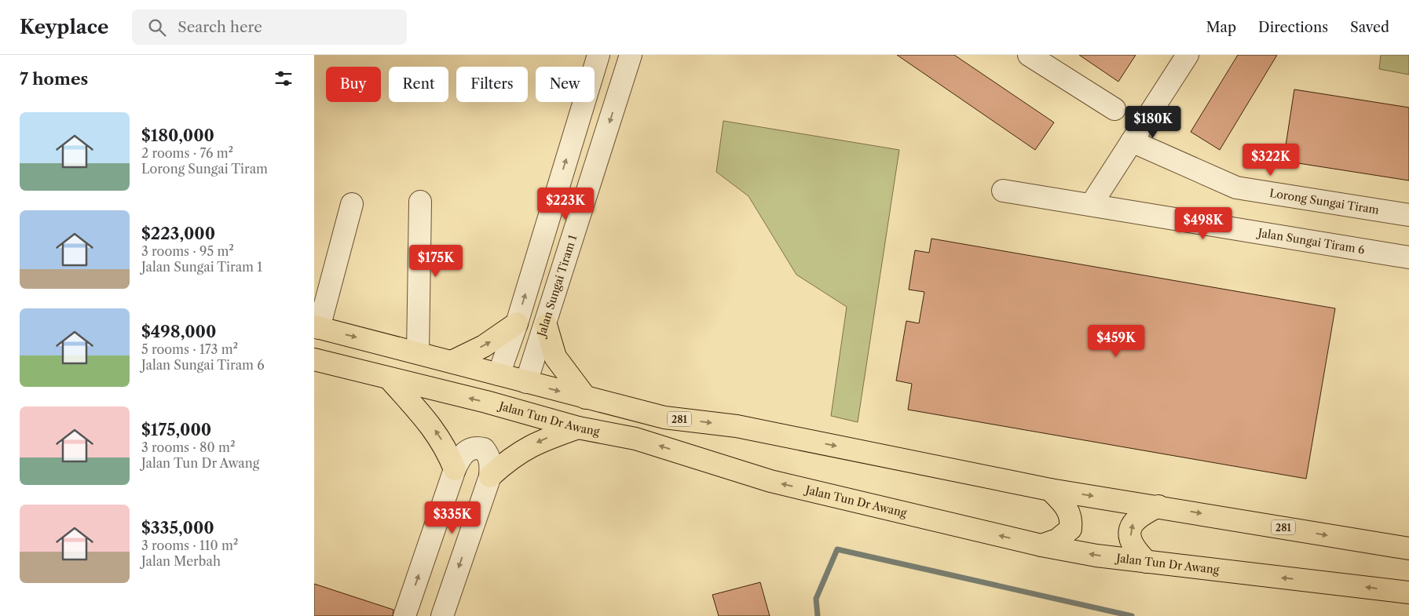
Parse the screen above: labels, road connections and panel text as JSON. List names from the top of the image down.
{
  "streets": {
    "main road": ["Jalan Tun Dr Awang", "281"],
    "street": ["Lorong Sungai Tiram", "Jalan Sungai Tiram 6", "Jalan Sungai Tiram 1"]
  },
  "crossings": [
    ["Jalan Sungai Tiram 1", "281"]
  ],
  "page": {
    "header": "Keyplace",
    "search": "Search here",
    "nav": ["Map", "Directions", "Saved"],
    "heading": "7 homes",
    "chip": [
      "Buy",
      "Rent",
      "Filters",
      "New"
    ],
    "list": [
      {
        "name": "$180,000",
        "note": "2 rooms · 76 m² · Lorong Sungai Tiram"
      },
      {
        "name": "$223,000",
        "note": "3 rooms · 95 m² · Jalan Sungai Tiram 1"
      },
      {
        "name": "$498,000",
        "note": "5 rooms · 173 m² · Jalan Sungai Tiram 6"
      },
      {
        "name": "$175,000",
        "note": "3 rooms · 80 m² · Jalan Tun Dr Awang"
      },
      {
        "name": "$335,000",
        "note": "3 rooms · 110 m² · Jalan Merbah"
      }
    ],
    "price": [
      "$180K",
      "$322K",
      "$223K",
      "$498K",
      "$175K",
      "$459K",
      "$335K"
    ]
  }
}
